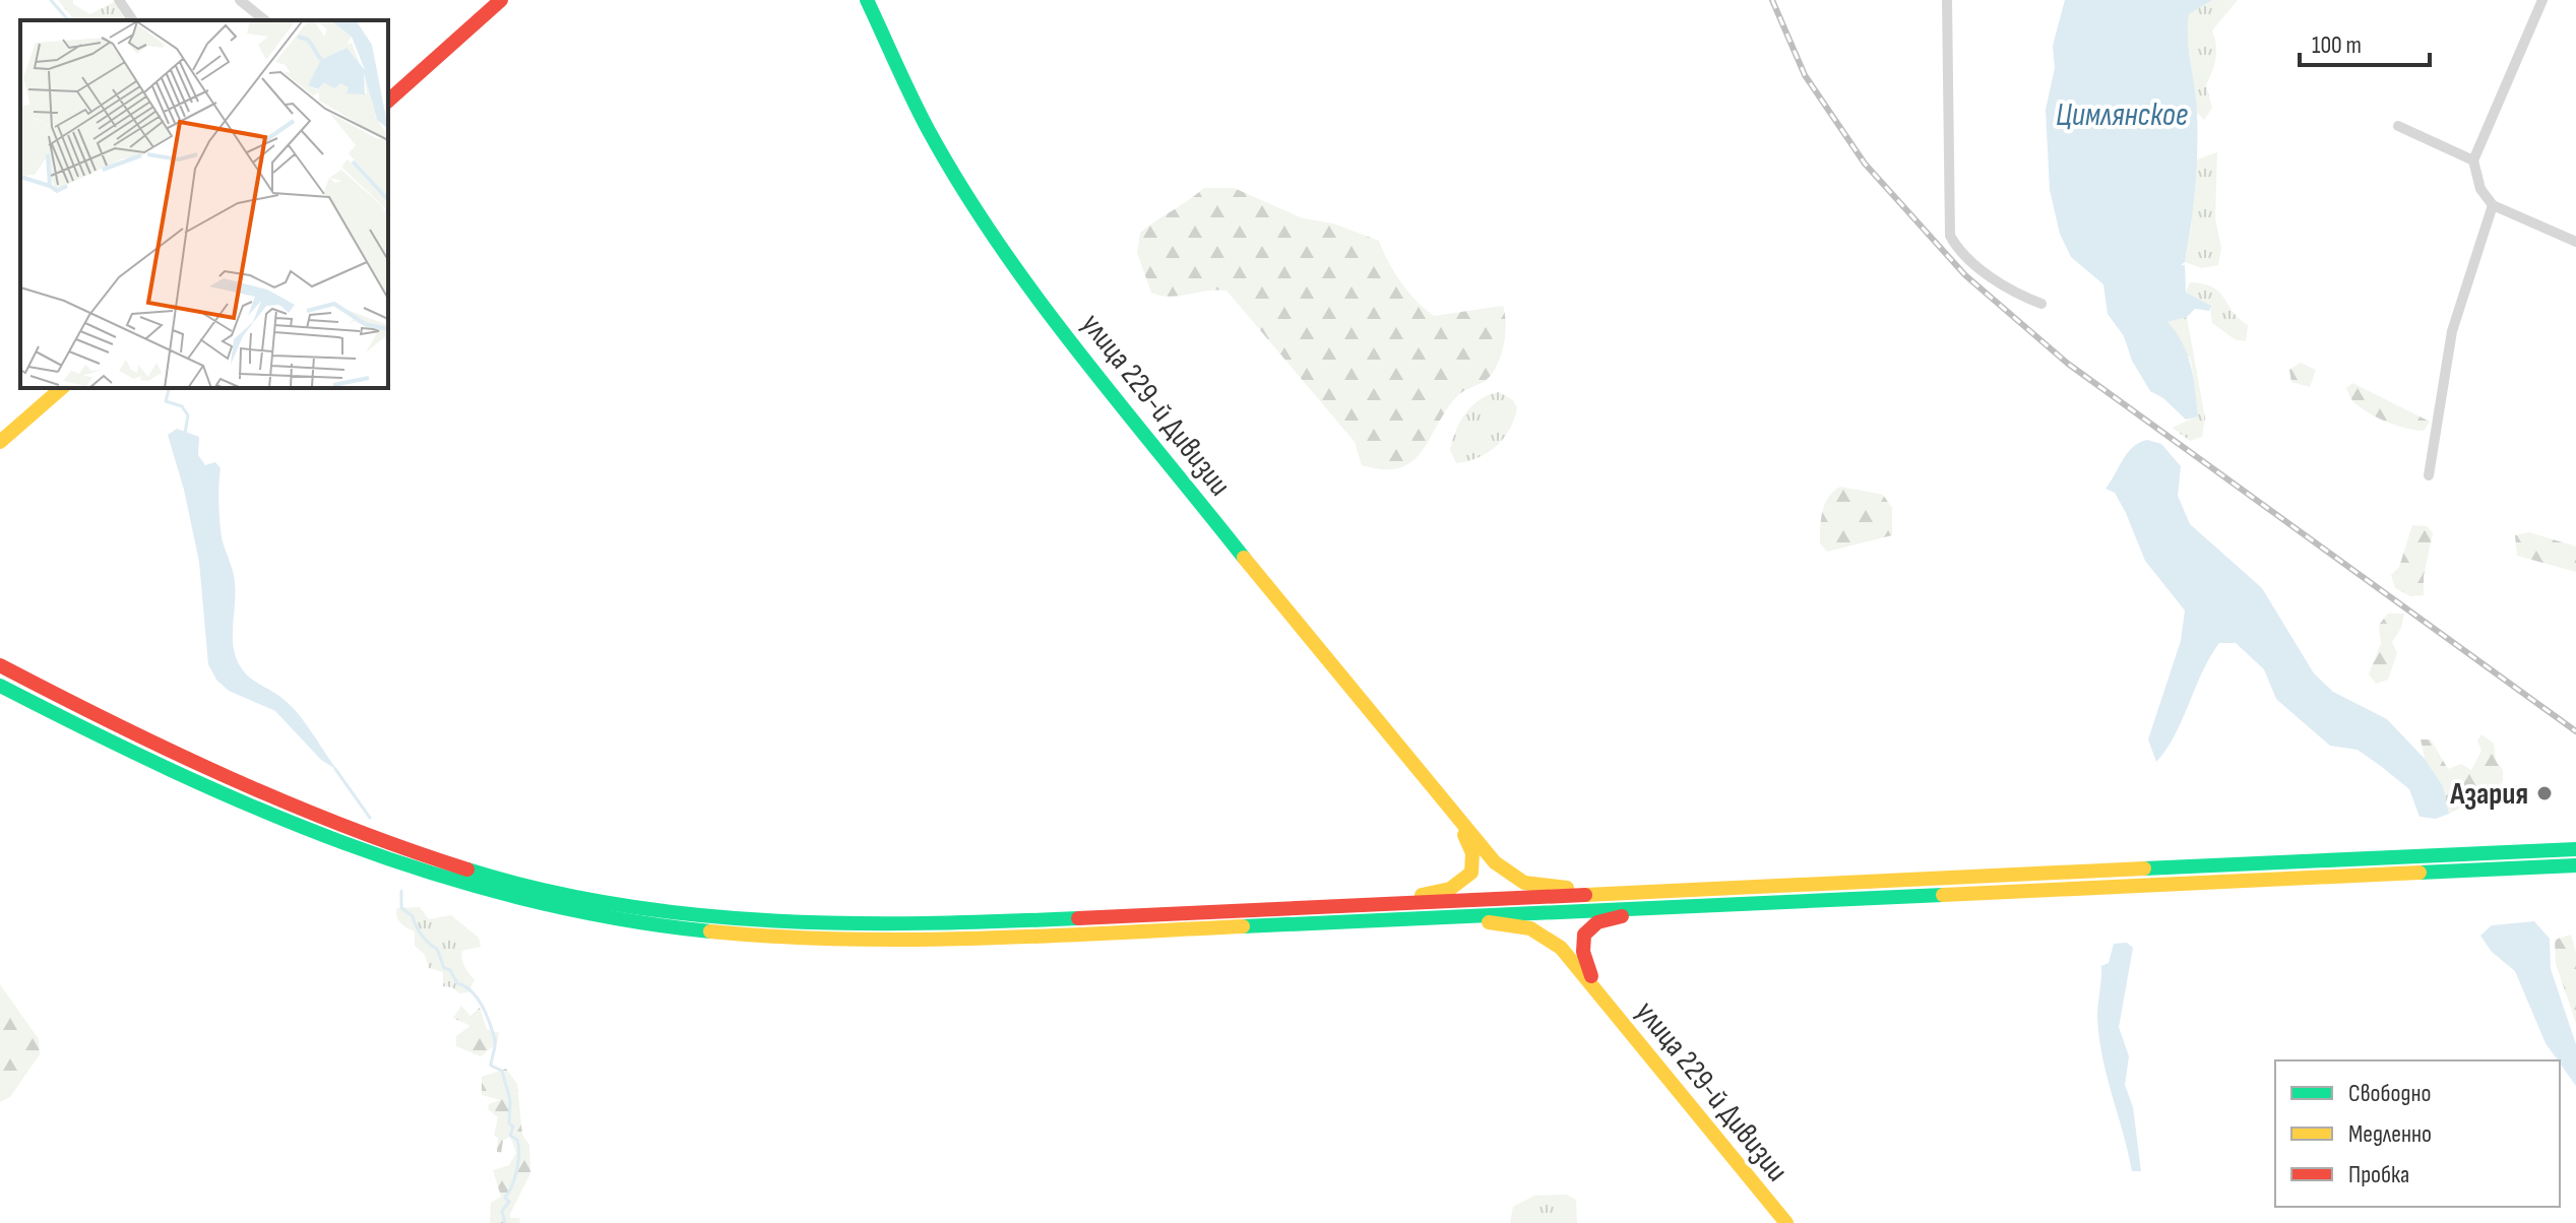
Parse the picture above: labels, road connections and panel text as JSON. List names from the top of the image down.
{
  "streets": {
    "main road": ["улица 229-й Дивизии"]
  },
  "water": ["Цимлянское"],
  "places": ["Азария"],
  "legend": ["Свободно", "Медленно", "Пробка"],
  "scale_bar": "100 m"
}
